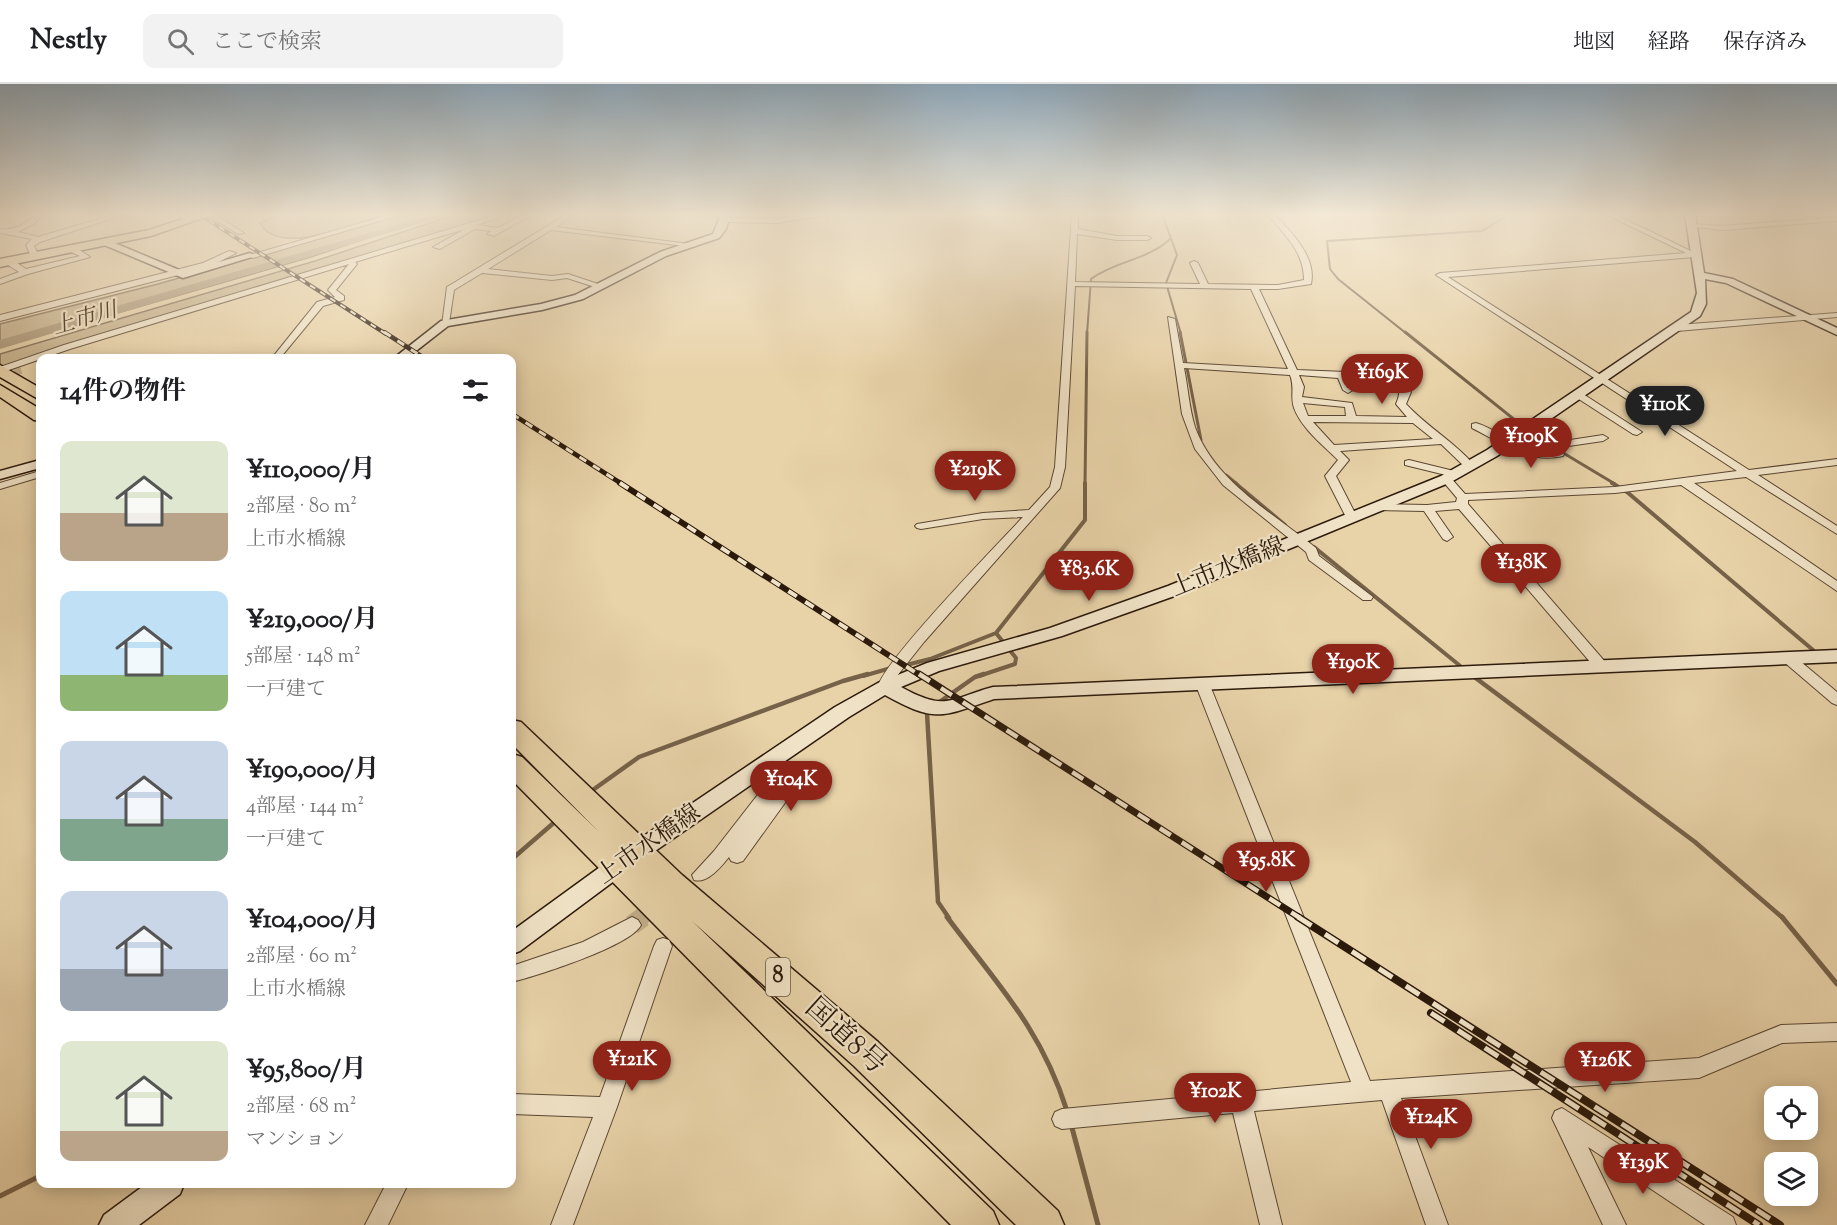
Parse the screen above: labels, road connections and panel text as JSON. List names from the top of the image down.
{
  "streets": {
    "highway": ["8", "国道8号"],
    "main road": ["上市水橋線"]
  },
  "crossings": [
    ["上市水橋線", "国道8号"]
  ],
  "water": ["上市川"],
  "page": {
    "header": "Nestly",
    "search": "ここで検索",
    "nav": ["地図", "経路", "保存済み"],
    "price": [
      "¥169K",
      "¥110K",
      "¥109K",
      "¥219K",
      "¥138K",
      "¥83.6K",
      "¥190K",
      "¥104K",
      "¥95.8K",
      "¥121K",
      "¥126K",
      "¥102K",
      "¥124K",
      "¥139K"
    ],
    "heading": "14件の物件",
    "list": [
      {
        "name": "¥110,000/月",
        "note": "2部屋 · 80 m² · 上市水橋線"
      },
      {
        "name": "¥219,000/月",
        "note": "5部屋 · 148 m² · 一戸建て"
      },
      {
        "name": "¥190,000/月",
        "note": "4部屋 · 144 m² · 一戸建て"
      },
      {
        "name": "¥104,000/月",
        "note": "2部屋 · 60 m² · 上市水橋線"
      },
      {
        "name": "¥95,800/月",
        "note": "2部屋 · 68 m² · マンション"
      }
    ]
  }
}
